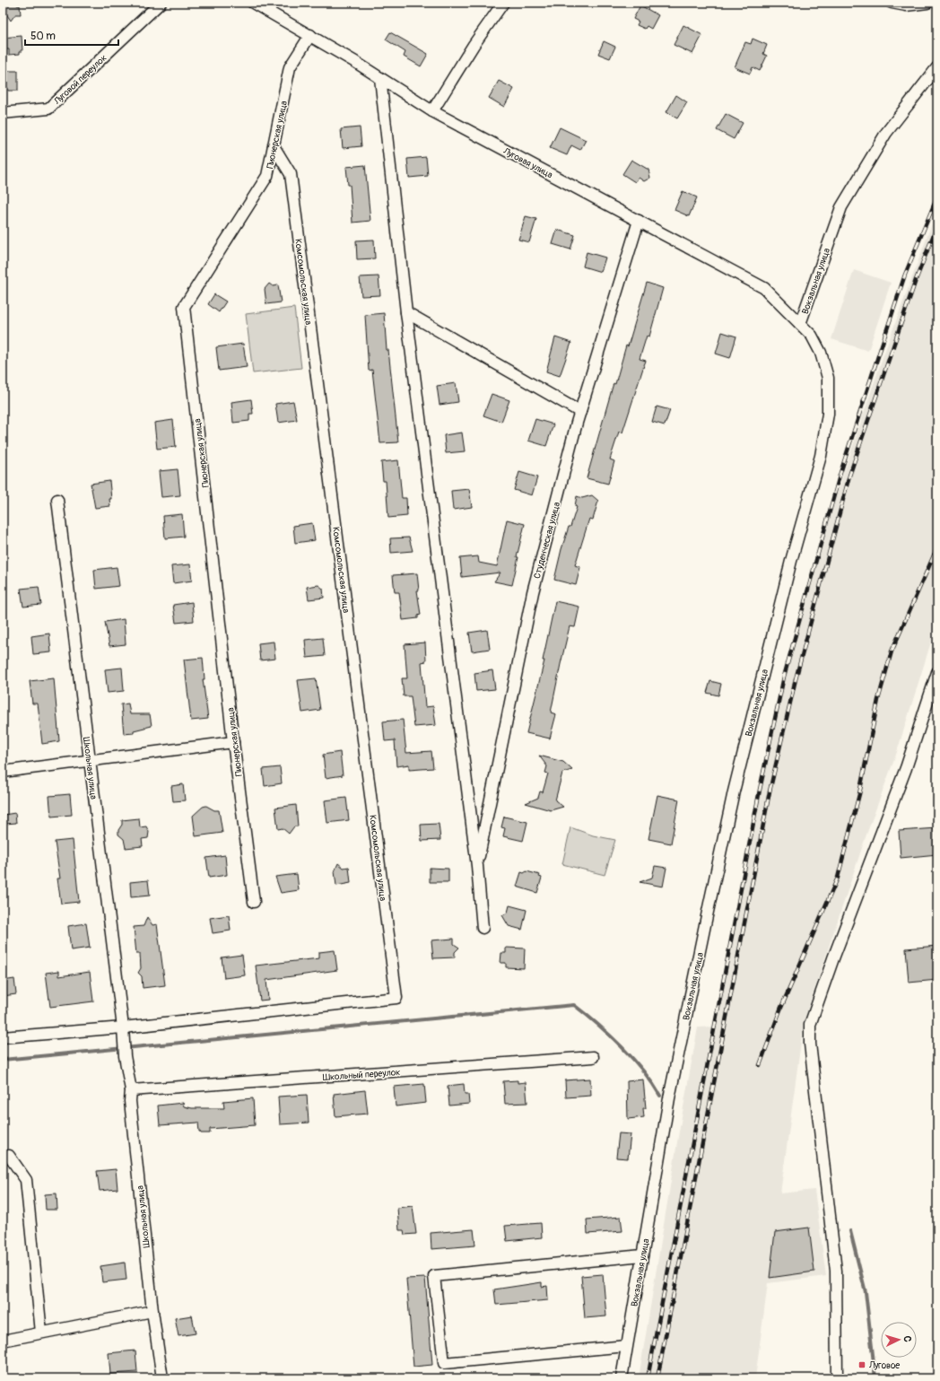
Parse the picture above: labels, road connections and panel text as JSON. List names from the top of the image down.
{
  "streets": {
    "street": [
      "Луговой переулок",
      "Пионерская улица",
      "Луговая улица",
      "Вокзальная улица",
      "Комсомольская улица",
      "Студенческая улица",
      "Школьная улица",
      "Школьный переулок"
    ]
  },
  "crossings": [
    ["Пионерская улица", "Луговая улица"],
    ["Пионерская улица", "Комсомольская улица"],
    ["Луговая улица", "Вокзальная улица"],
    ["Луговая улица", "Студенческая улица"],
    ["Комсомольская улица", "Школьная улица"],
    ["Школьная улица", "Школьный переулок"]
  ],
  "places": {
    "transit": ["Луговое"]
  },
  "scale_bar": "50 m",
  "north": "right"
}
